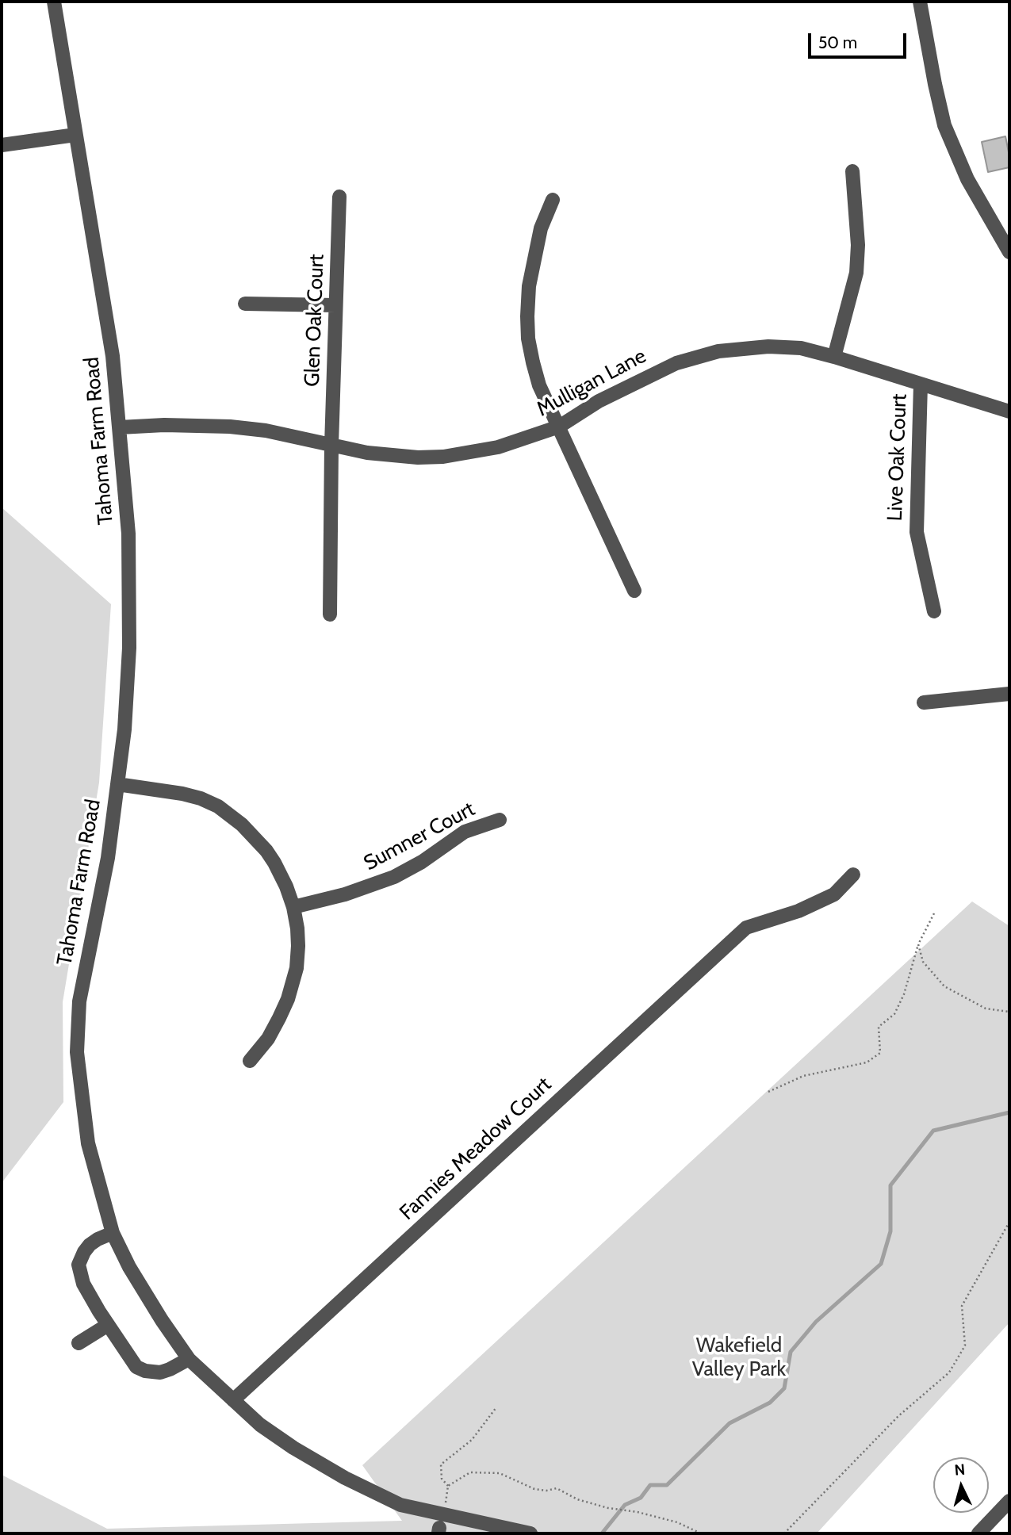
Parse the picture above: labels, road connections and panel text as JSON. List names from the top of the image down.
{
  "streets": {
    "street": [
      "Glen Oak Court",
      "Mulligan Lane",
      "Tahoma Farm Road",
      "Live Oak Court",
      "Sumner Court",
      "Fannies Meadow Court"
    ]
  },
  "crossings": [
    ["Glen Oak Court", "Mulligan Lane"],
    ["Mulligan Lane", "Tahoma Farm Road"],
    ["Mulligan Lane", "Live Oak Court"],
    ["Tahoma Farm Road", "Fannies Meadow Court"]
  ],
  "parks": ["Wakefield Valley Park"],
  "scale_bar": "50 m",
  "north": "top"
}
